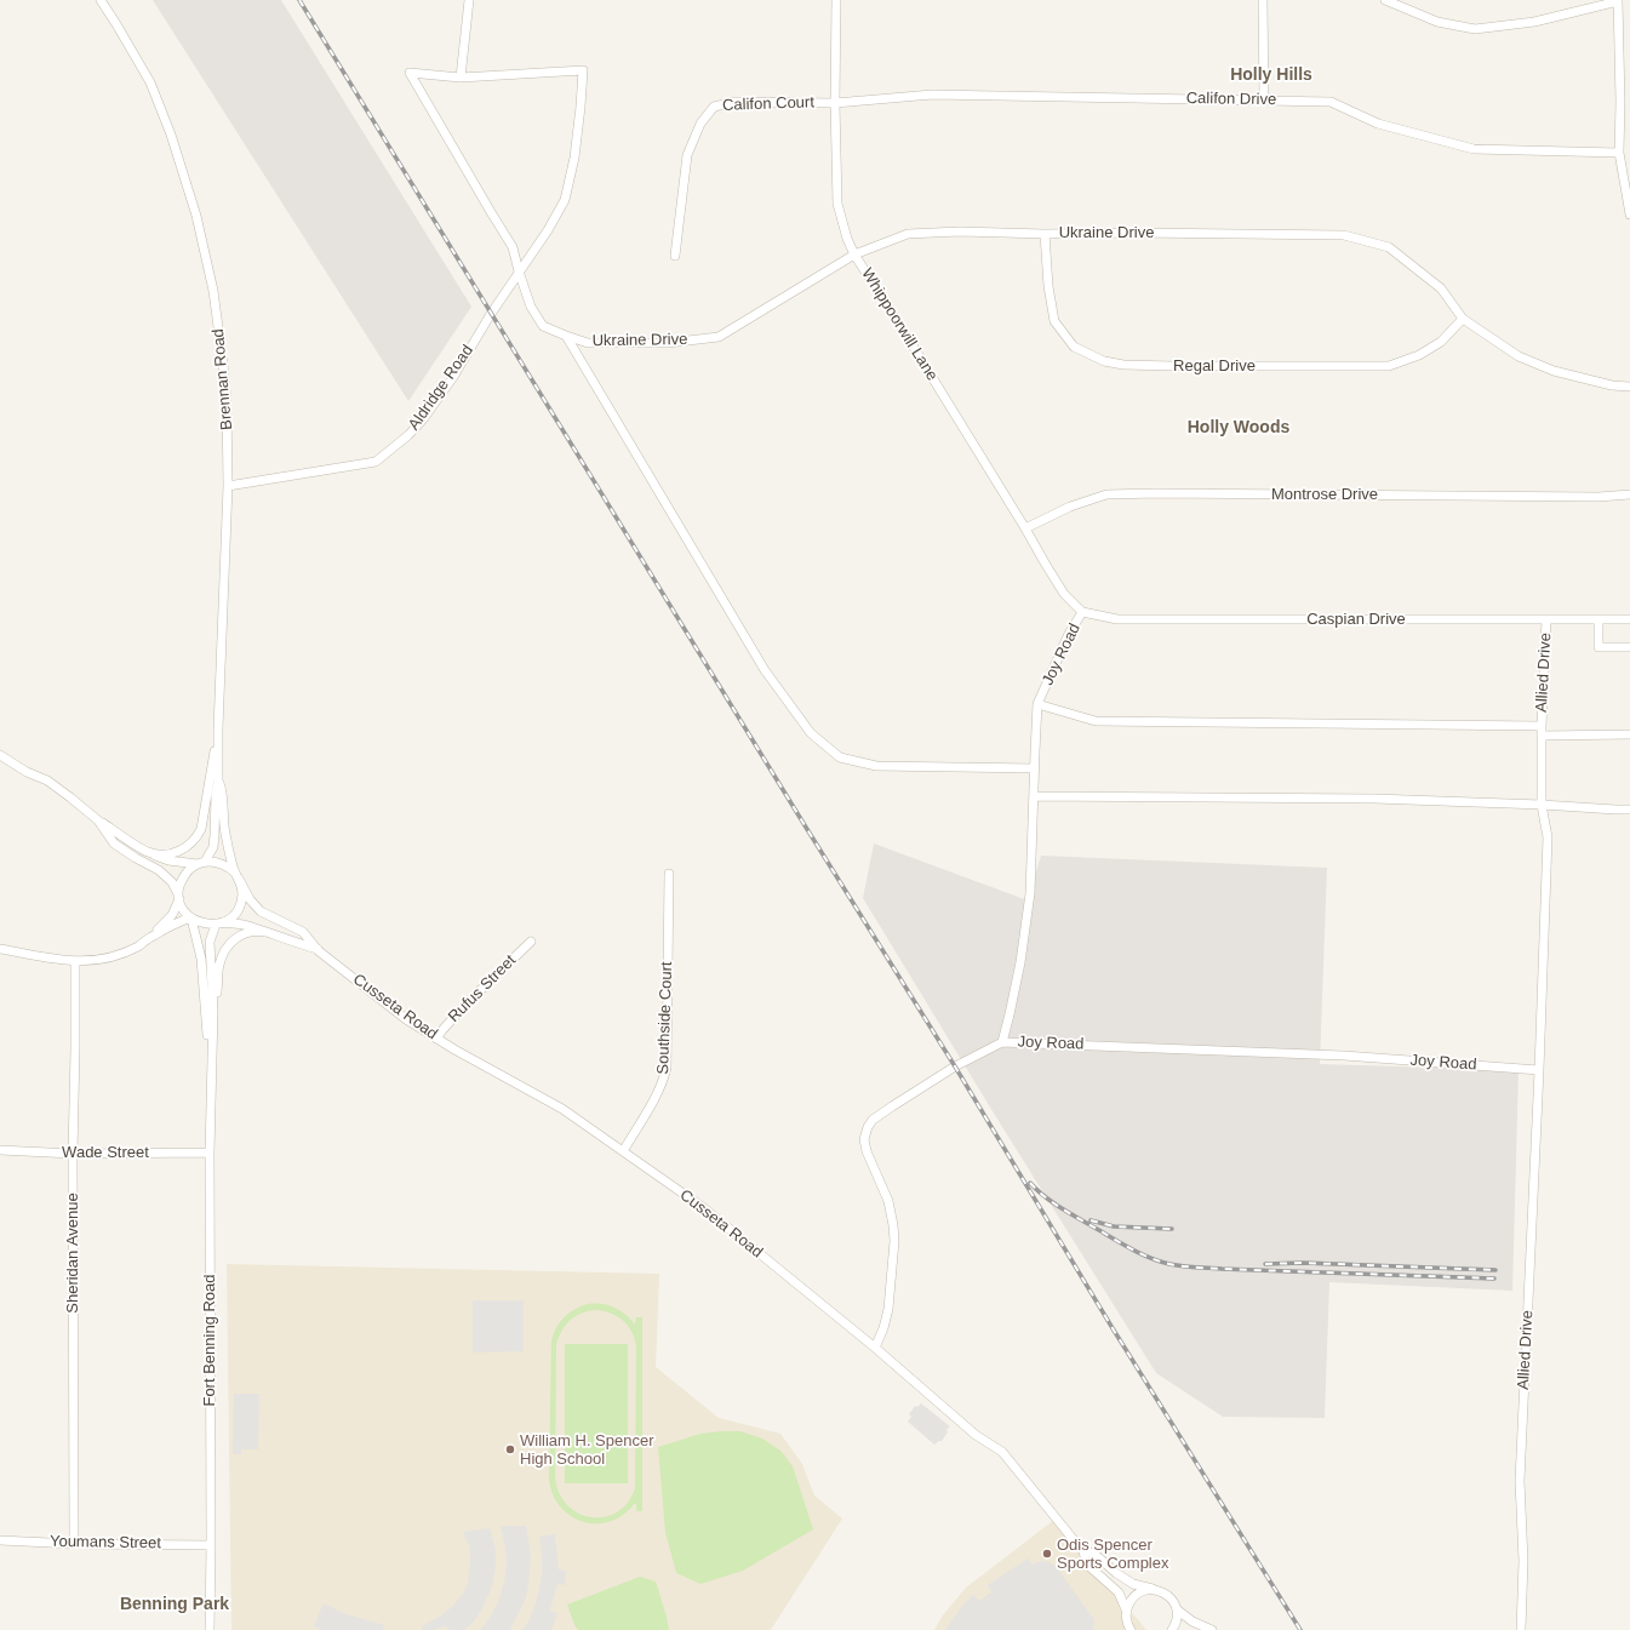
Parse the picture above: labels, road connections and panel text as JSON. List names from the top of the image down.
{
  "streets": {
    "street": [
      "Califon Drive",
      "Califon Court",
      "Ukraine Drive",
      "Whippoorwill Lane",
      "Regal Drive",
      "Brennan Road",
      "Aldridge Road",
      "Montrose Drive",
      "Caspian Drive",
      "Joy Road",
      "Allied Drive",
      "Rufus Street",
      "Cusseta Road",
      "Southside Court",
      "Wade Street",
      "Sheridan Avenue",
      "Fort Benning Road",
      "Youmans Street"
    ]
  },
  "crossings": [
    ["Califon Drive", "Califon Court"],
    ["Califon Drive", "Whippoorwill Lane"],
    ["Califon Court", "Whippoorwill Lane"],
    ["Ukraine Drive", "Whippoorwill Lane"],
    ["Ukraine Drive", "Regal Drive"],
    ["Ukraine Drive", "Aldridge Road"],
    ["Whippoorwill Lane", "Montrose Drive"],
    ["Whippoorwill Lane", "Caspian Drive"],
    ["Whippoorwill Lane", "Joy Road"],
    ["Brennan Road", "Aldridge Road"],
    ["Brennan Road", "Cusseta Road"],
    ["Brennan Road", "Fort Benning Road"],
    ["Caspian Drive", "Joy Road"],
    ["Caspian Drive", "Allied Drive"],
    ["Joy Road", "Allied Drive"],
    ["Joy Road", "Cusseta Road"],
    ["Rufus Street", "Cusseta Road"],
    ["Cusseta Road", "Southside Court"],
    ["Cusseta Road", "Fort Benning Road"],
    ["Wade Street", "Sheridan Avenue"],
    ["Wade Street", "Fort Benning Road"],
    ["Sheridan Avenue", "Youmans Street"],
    ["Fort Benning Road", "Youmans Street"]
  ],
  "districts": ["Holly Hills", "Holly Woods", "Benning Park"],
  "places": ["William H. Spencer High School", "Odis Spencer Sports Complex"]
}
